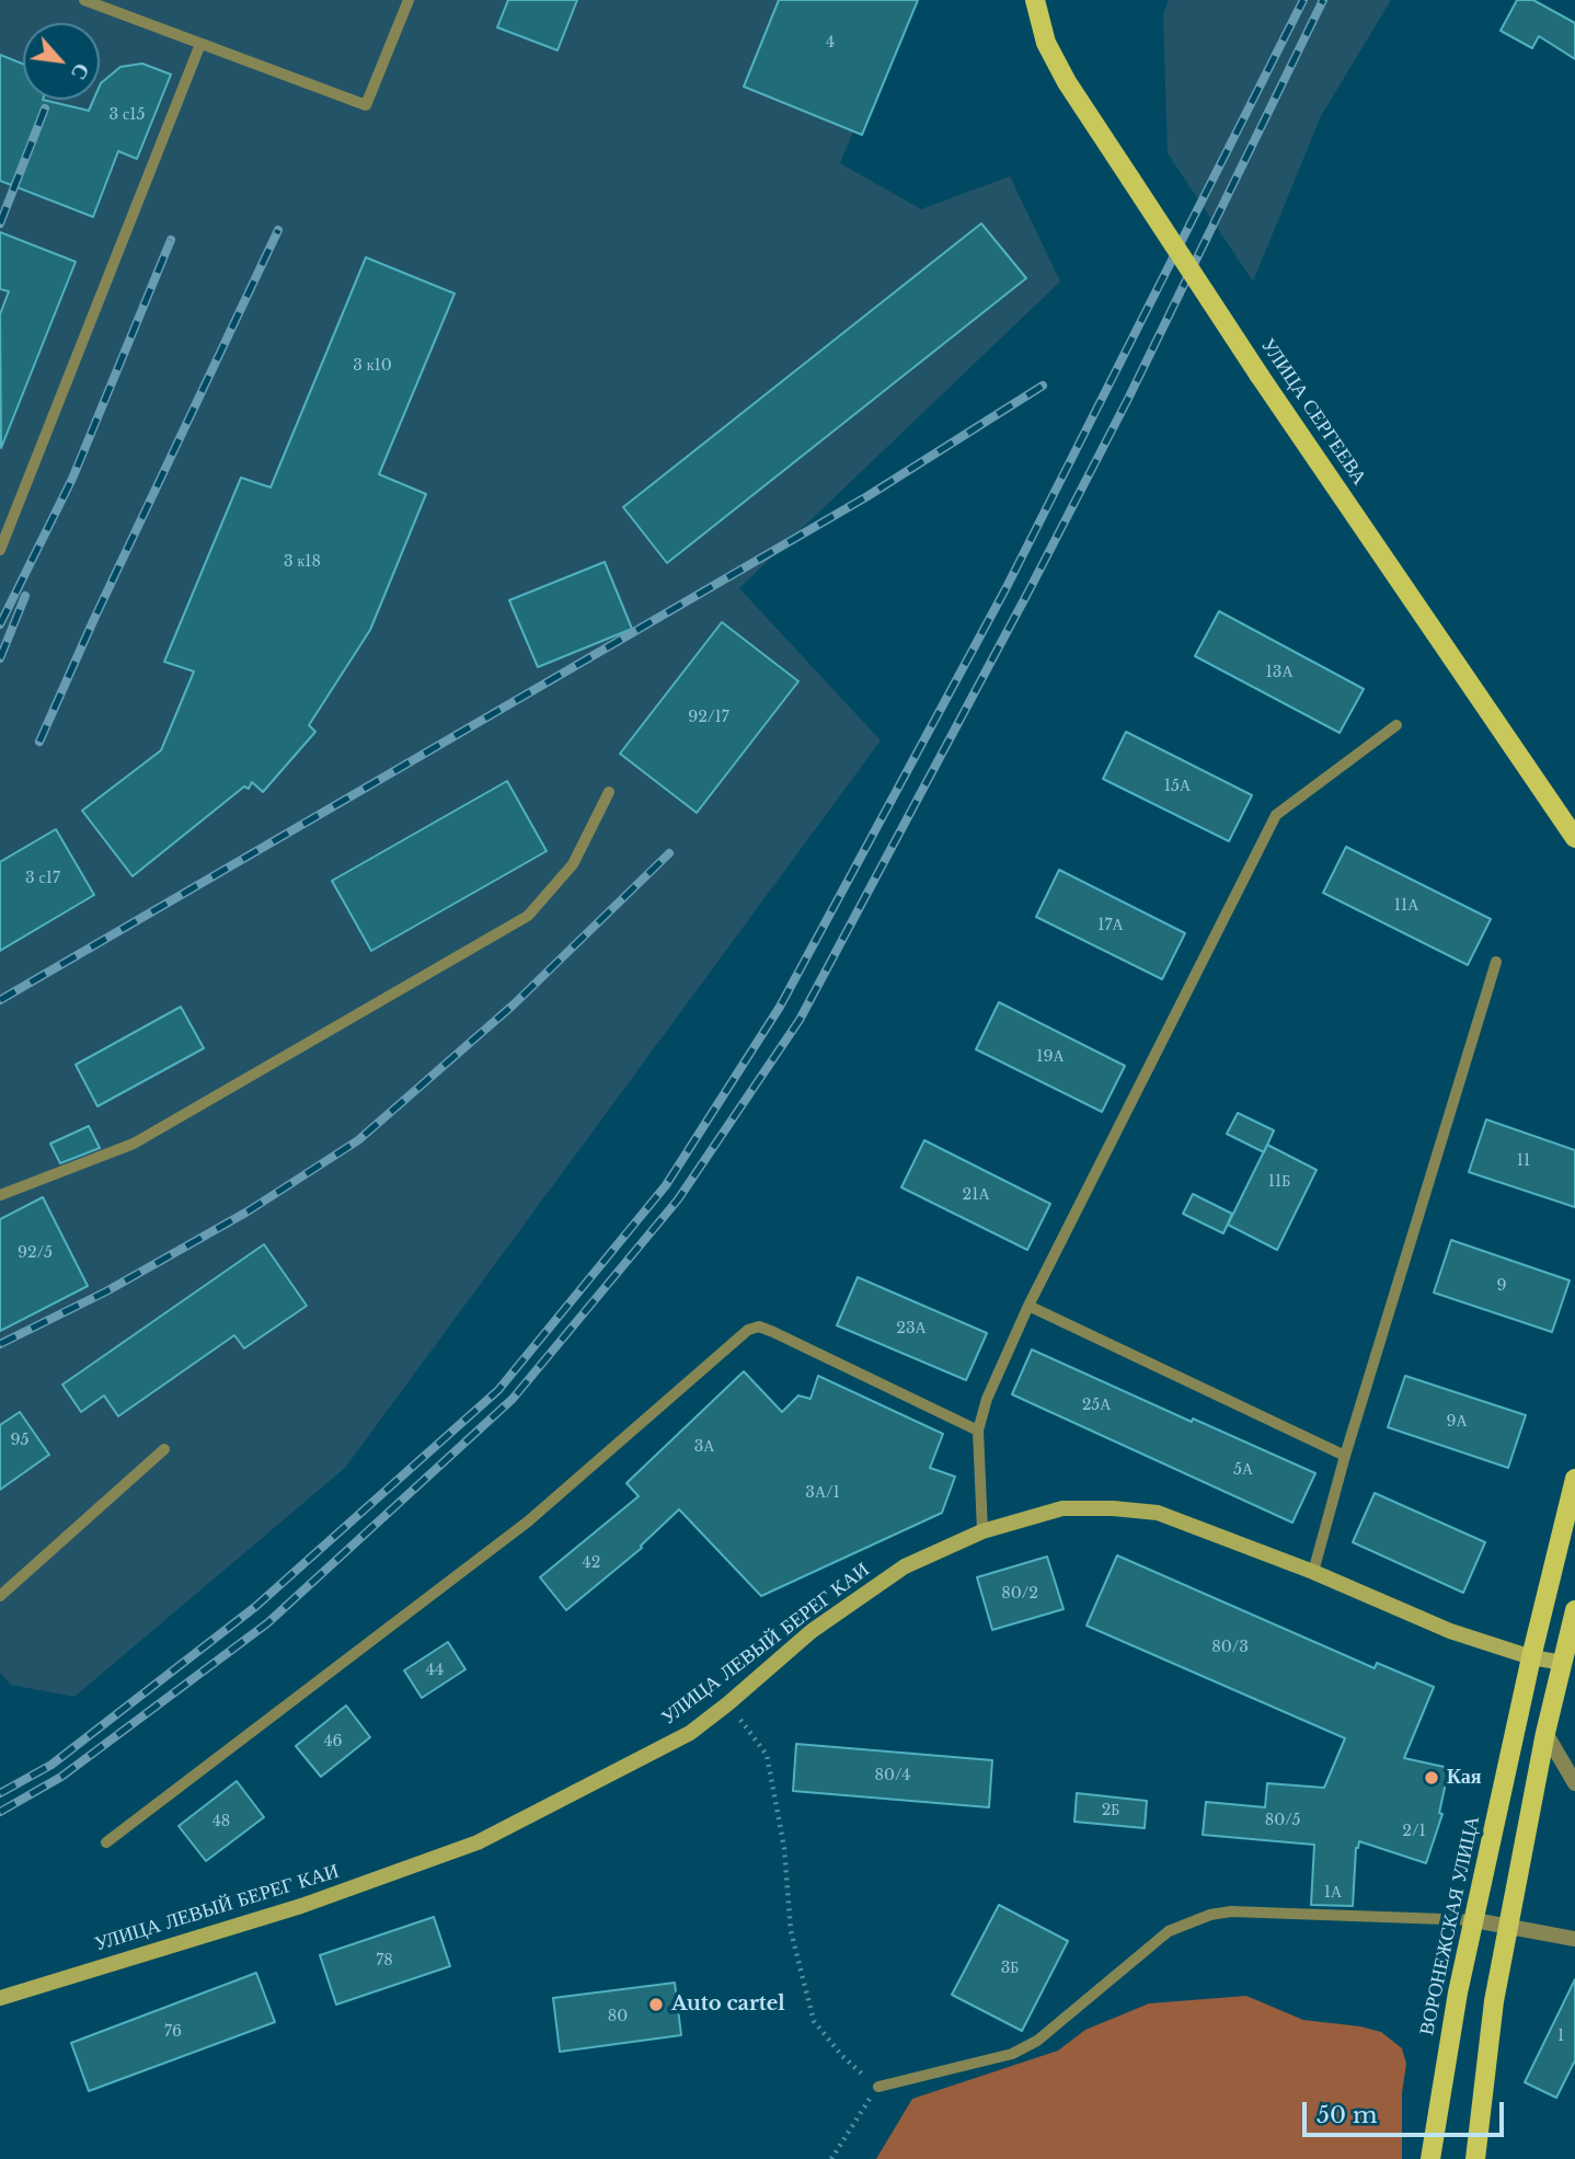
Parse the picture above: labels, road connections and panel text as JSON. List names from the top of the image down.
{
  "streets": {
    "main road": ["УЛИЦА СЕРГЕЕВА", "ВОРОНЕЖСКАЯ УЛИЦА"],
    "street": ["УЛИЦА ЛЕВЫЙ БЕРЕГ КАИ"]
  },
  "crossings": [
    ["УЛИЦА ЛЕВЫЙ БЕРЕГ КАИ", "ВОРОНЕЖСКАЯ УЛИЦА"]
  ],
  "places": ["Кая", "Auto cartel"],
  "house_numbers": [
    "4",
    "3 с15",
    "3 к10",
    "3 к18",
    "13А",
    "92/17",
    "15А",
    "3 с17",
    "11А",
    "17А",
    "19А",
    "11",
    "11Б",
    "21А",
    "92/5",
    "9",
    "23А",
    "25А",
    "9А",
    "95",
    "3А",
    "5А",
    "3А/1",
    "42",
    "80/2",
    "80/3",
    "44",
    "46",
    "80/4",
    "2Б",
    "80/5",
    "48",
    "2/1",
    "1А",
    "78",
    "3Б",
    "80",
    "76",
    "1"
  ],
  "scale_bar": "50 m",
  "north": "bottom right"
}
